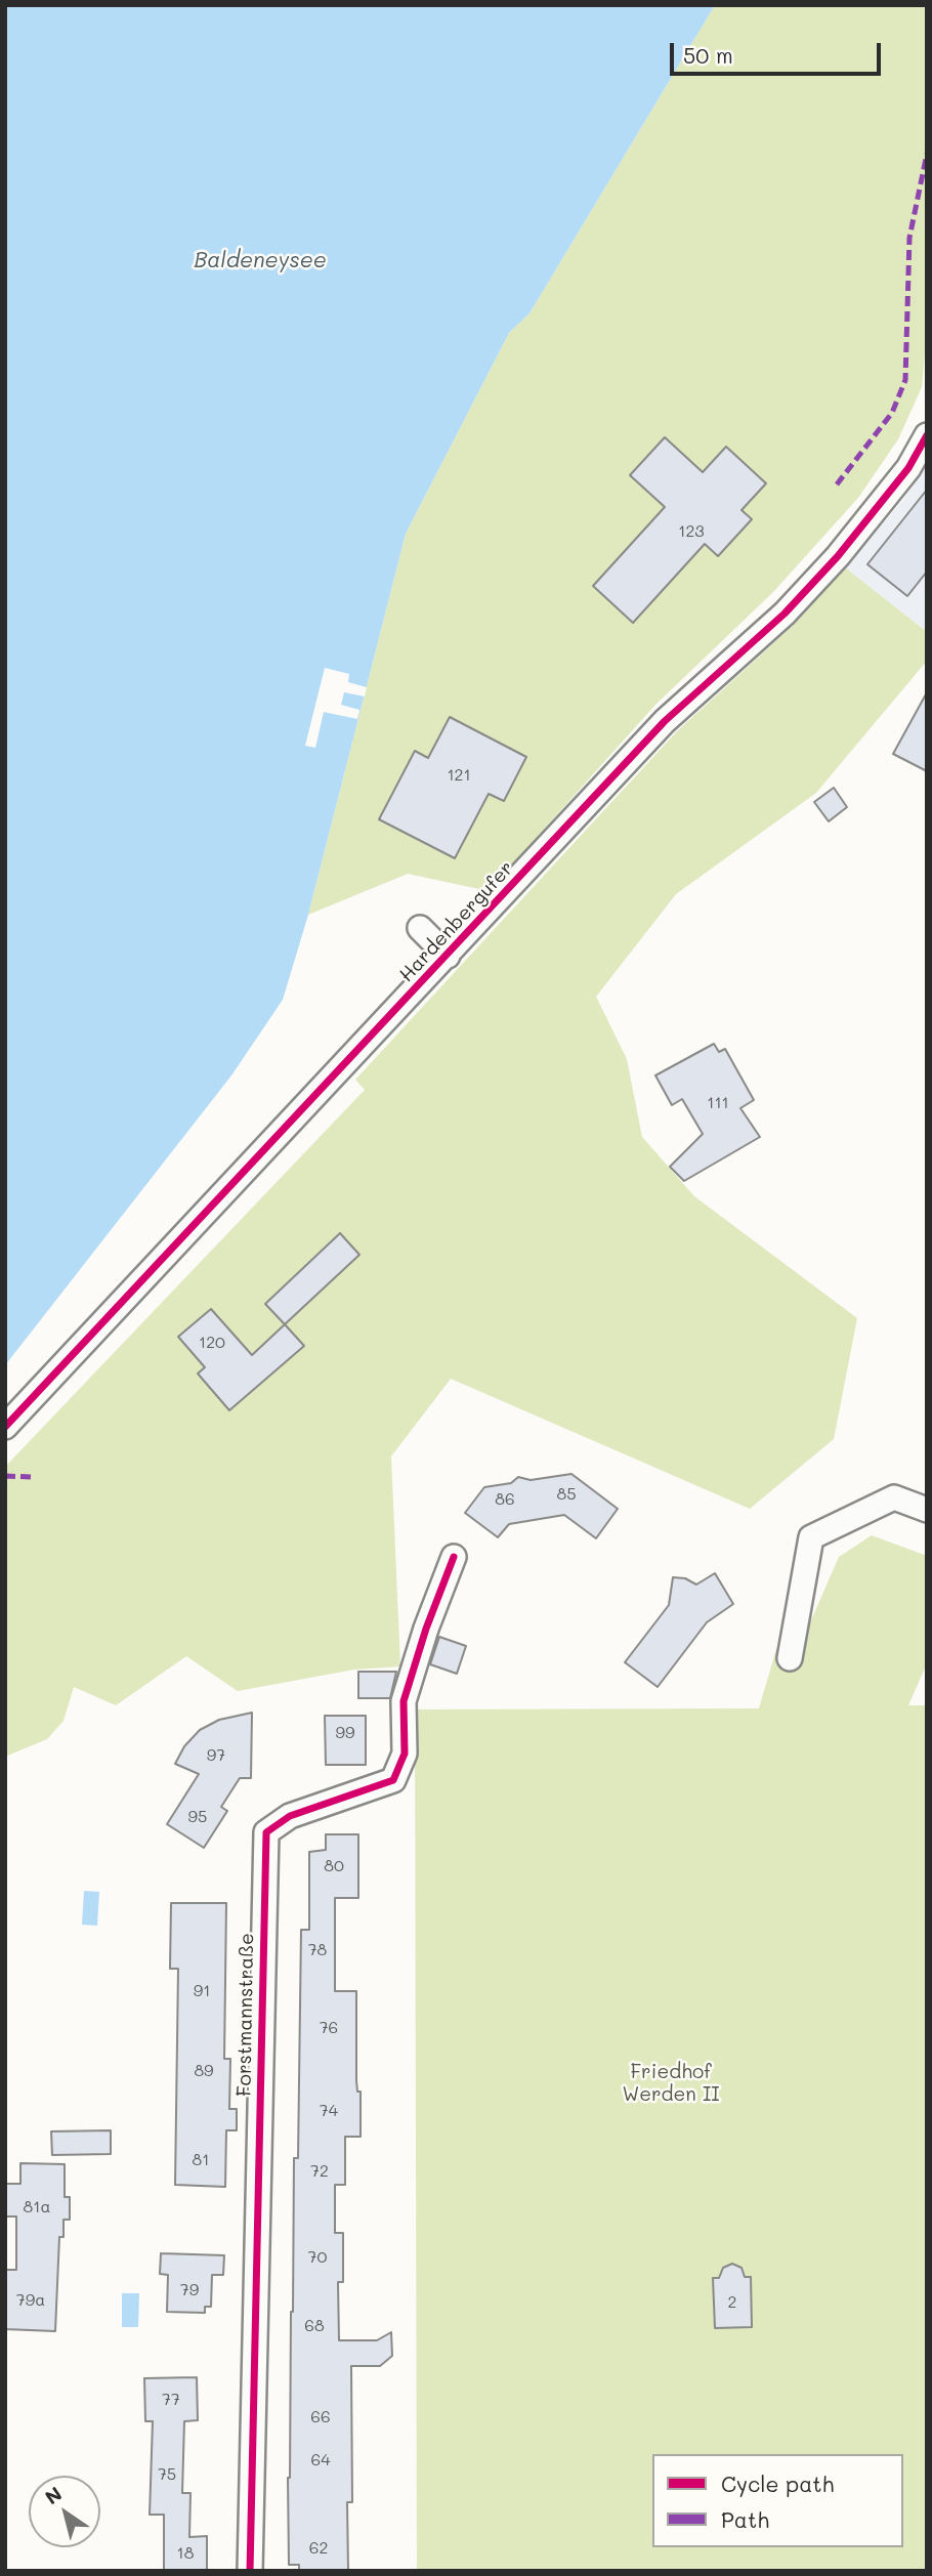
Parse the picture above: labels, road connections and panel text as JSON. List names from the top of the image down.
{
  "streets": {
    "street": ["Hardenbergufer", "Forstmannstraße"]
  },
  "water": ["Baldeneysee"],
  "parks": ["Friedhof Werden II"],
  "house_numbers": [
    "123",
    "121",
    "111",
    "120",
    "85",
    "86",
    "99",
    "97",
    "95",
    "80",
    "78",
    "91",
    "76",
    "89",
    "74",
    "81",
    "72",
    "81a",
    "70",
    "79",
    "79a",
    "2",
    "68",
    "77",
    "66",
    "64",
    "75",
    "62",
    "18"
  ],
  "legend": ["Cycle path", "Path"],
  "scale_bar": "50 m",
  "north": "top left"
}
